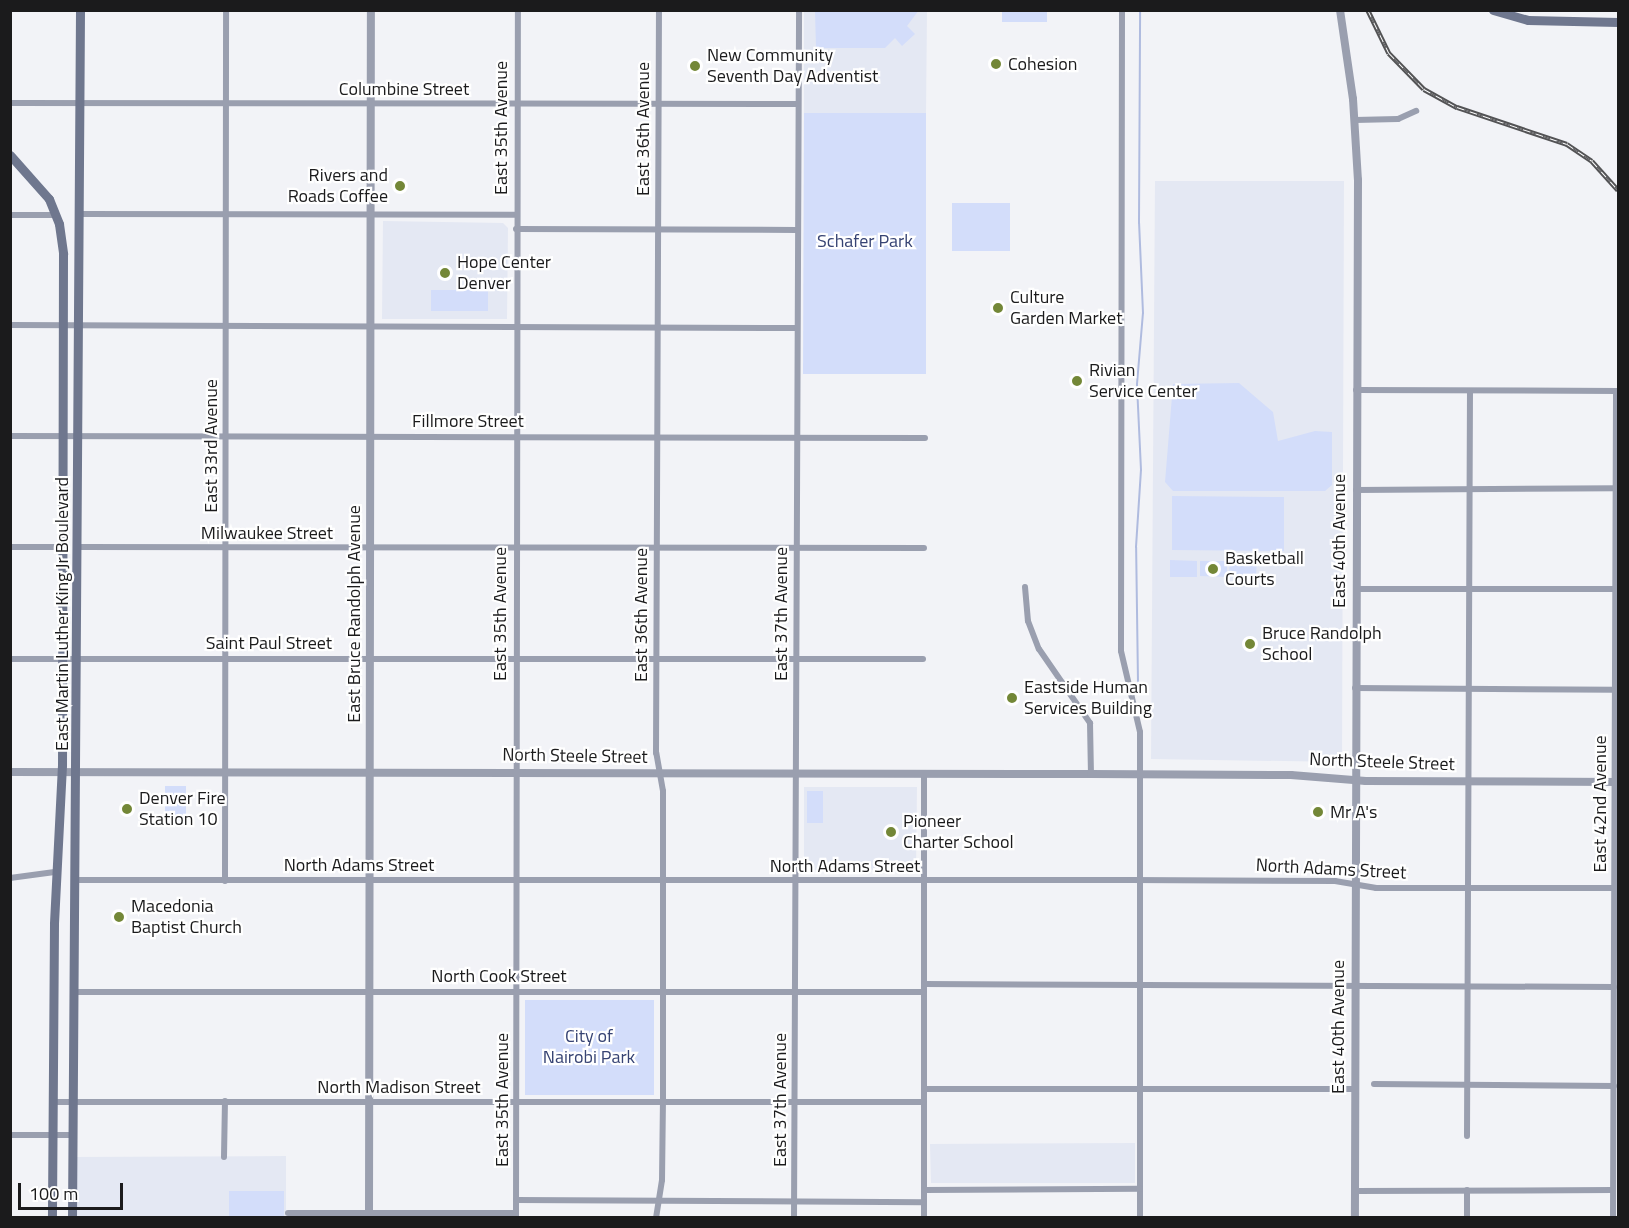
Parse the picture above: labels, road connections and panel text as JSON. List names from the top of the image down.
{
  "streets": {
    "main road": ["East Martin Luther King Jr Boulevard"],
    "street": [
      "Columbine Street",
      "East 35th Avenue",
      "East 36th Avenue",
      "Fillmore Street",
      "East 33rd Avenue",
      "Milwaukee Street",
      "East 40th Avenue",
      "East Bruce Randolph Avenue",
      "East 37th Avenue",
      "Saint Paul Street",
      "North Steele Street",
      "East 42nd Avenue",
      "North Adams Street",
      "North Cook Street",
      "North Madison Street"
    ]
  },
  "crossings": [
    ["Columbine Street", "East 35th Avenue"],
    ["Columbine Street", "East 36th Avenue"],
    ["Columbine Street", "East 33rd Avenue"],
    ["Columbine Street", "East Martin Luther King Jr Boulevard"],
    ["Columbine Street", "East Bruce Randolph Avenue"],
    ["Columbine Street", "East 37th Avenue"],
    ["East 35th Avenue", "Fillmore Street"],
    ["East 35th Avenue", "Milwaukee Street"],
    ["East 35th Avenue", "Saint Paul Street"],
    ["East 35th Avenue", "North Steele Street"],
    ["East 35th Avenue", "North Adams Street"],
    ["East 35th Avenue", "North Cook Street"],
    ["East 35th Avenue", "North Madison Street"],
    ["East 36th Avenue", "Fillmore Street"],
    ["East 36th Avenue", "Milwaukee Street"],
    ["East 36th Avenue", "Saint Paul Street"],
    ["East 36th Avenue", "North Steele Street"],
    ["East 36th Avenue", "North Adams Street"],
    ["East 36th Avenue", "North Cook Street"],
    ["East 36th Avenue", "North Madison Street"],
    ["Fillmore Street", "East 33rd Avenue"],
    ["Fillmore Street", "East Martin Luther King Jr Boulevard"],
    ["Fillmore Street", "East Bruce Randolph Avenue"],
    ["Fillmore Street", "East 37th Avenue"],
    ["East 33rd Avenue", "Milwaukee Street"],
    ["East 33rd Avenue", "Saint Paul Street"],
    ["East 33rd Avenue", "North Steele Street"],
    ["East 33rd Avenue", "North Adams Street"],
    ["Milwaukee Street", "East Martin Luther King Jr Boulevard"],
    ["Milwaukee Street", "East Bruce Randolph Avenue"],
    ["Milwaukee Street", "East 37th Avenue"],
    ["East 40th Avenue", "North Steele Street"],
    ["East 40th Avenue", "North Adams Street"],
    ["East 40th Avenue", "North Cook Street"],
    ["East Martin Luther King Jr Boulevard", "Saint Paul Street"],
    ["East Martin Luther King Jr Boulevard", "North Steele Street"],
    ["East Martin Luther King Jr Boulevard", "North Adams Street"],
    ["East Martin Luther King Jr Boulevard", "North Cook Street"],
    ["East Martin Luther King Jr Boulevard", "North Madison Street"],
    ["East Bruce Randolph Avenue", "Saint Paul Street"],
    ["East Bruce Randolph Avenue", "North Steele Street"],
    ["East Bruce Randolph Avenue", "North Adams Street"],
    ["East Bruce Randolph Avenue", "North Cook Street"],
    ["East Bruce Randolph Avenue", "North Madison Street"],
    ["East 37th Avenue", "Saint Paul Street"],
    ["East 37th Avenue", "North Steele Street"],
    ["East 37th Avenue", "North Adams Street"],
    ["East 37th Avenue", "North Cook Street"],
    ["East 37th Avenue", "North Madison Street"],
    ["North Steele Street", "East 42nd Avenue"],
    ["East 42nd Avenue", "North Adams Street"],
    ["East 42nd Avenue", "North Cook Street"]
  ],
  "parks": ["Schafer Park", "City of Nairobi Park"],
  "places": [
    "Cohesion",
    "New Community Seventh Day Adventist",
    "Rivers and Roads Coffee",
    "Hope Center Denver",
    "Culture Garden Market",
    "Rivian Service Center",
    "Basketball Courts",
    "Bruce Randolph School",
    "Eastside Human Services Building",
    "Denver Fire Station 10",
    "Mr A's",
    "Pioneer Charter School",
    "Macedonia Baptist Church"
  ],
  "scale_bar": "100 m"
}
